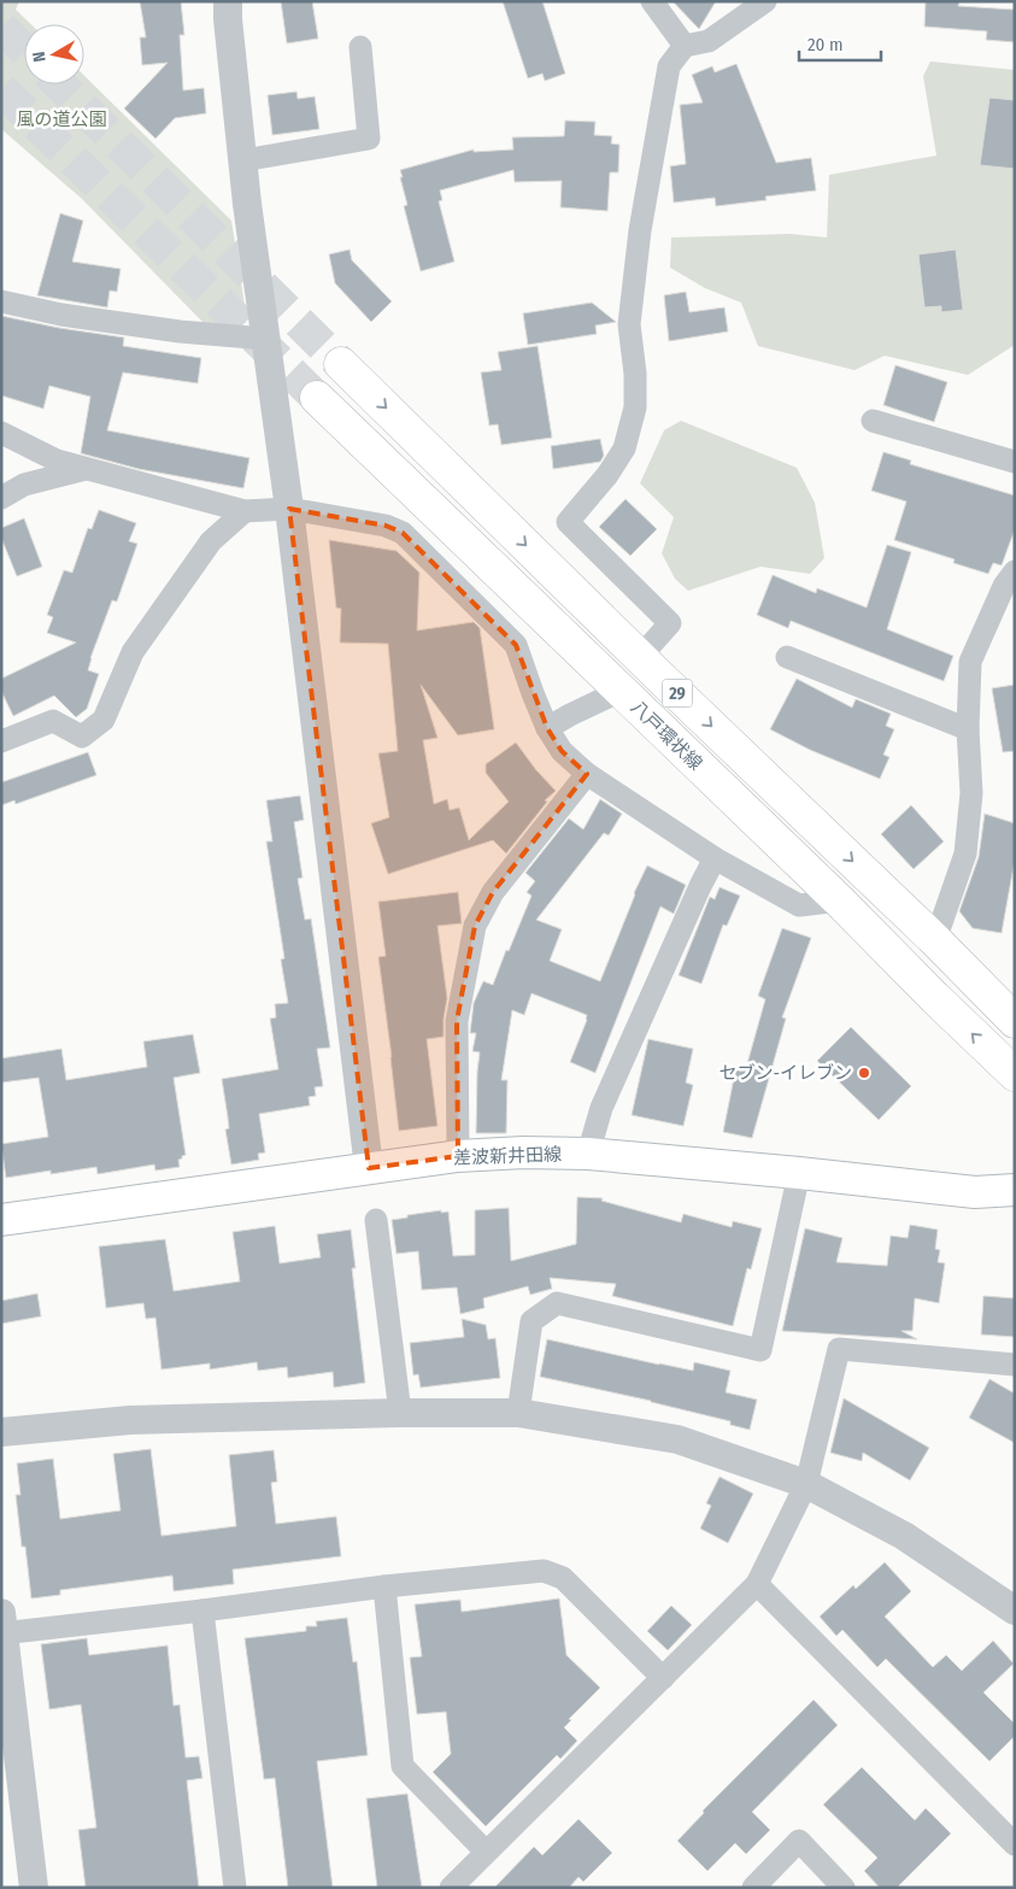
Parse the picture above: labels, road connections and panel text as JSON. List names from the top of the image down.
{
  "streets": {
    "main road": ["29", "八戸環状線", "差波新井田線"]
  },
  "parks": ["風の道公園"],
  "places": ["セブン-イレブン"],
  "scale_bar": "20 m",
  "north": "left"
}
